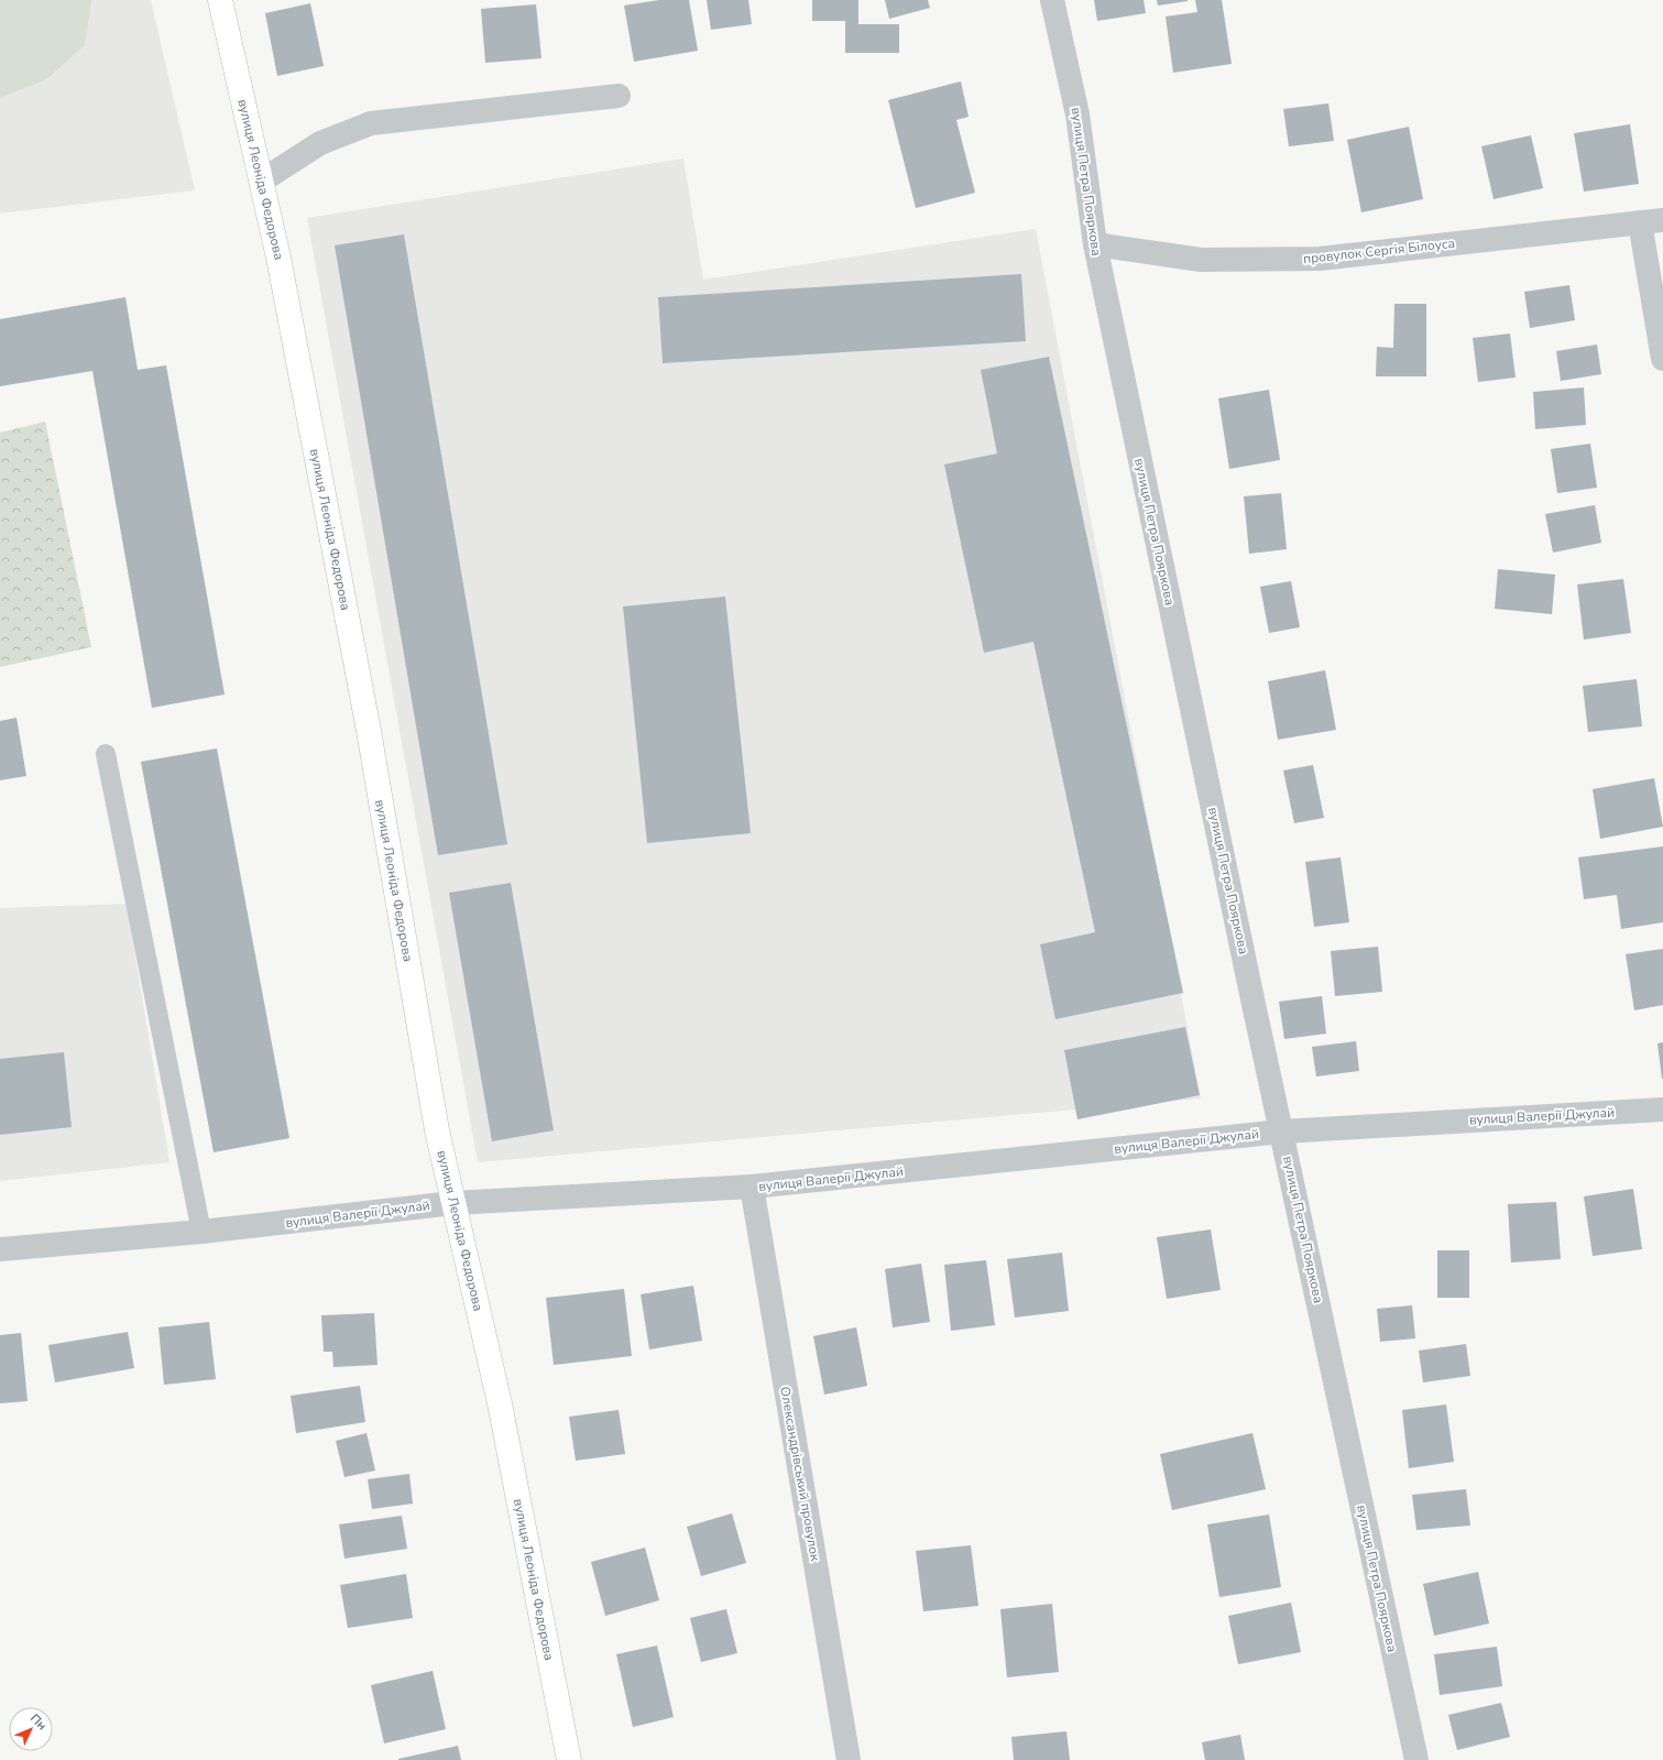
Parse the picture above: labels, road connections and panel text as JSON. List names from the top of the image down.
{
  "streets": {
    "street": [
      "вулиця Леоніда Федорова",
      "вулиця Петра Пояркова",
      "провулок Сергія Білоуса",
      "вулиця Валерії Джулай",
      "Олександрівський провулок"
    ]
  },
  "crossings": [
    ["вулиця Леоніда Федорова", "вулиця Валерії Джулай"],
    ["вулиця Петра Пояркова", "провулок Сергія Білоуса"],
    ["вулиця Петра Пояркова", "вулиця Валерії Джулай"],
    ["вулиця Валерії Джулай", "Олександрівський провулок"]
  ],
  "north": "top right"
}
